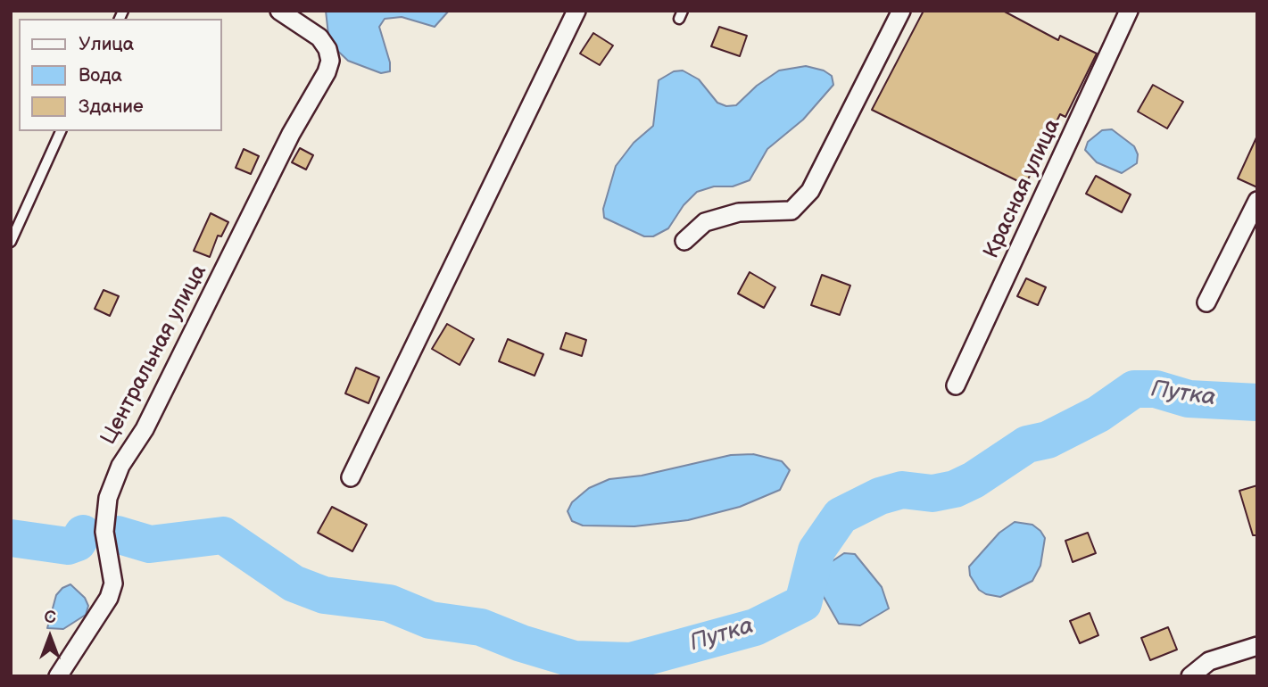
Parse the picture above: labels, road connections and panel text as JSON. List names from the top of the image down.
{
  "streets": {
    "street": ["Красная улица", "Центральная улица"]
  },
  "water": ["Путка"],
  "legend": ["Улица", "Вода", "Здание"],
  "north": "top"
}
